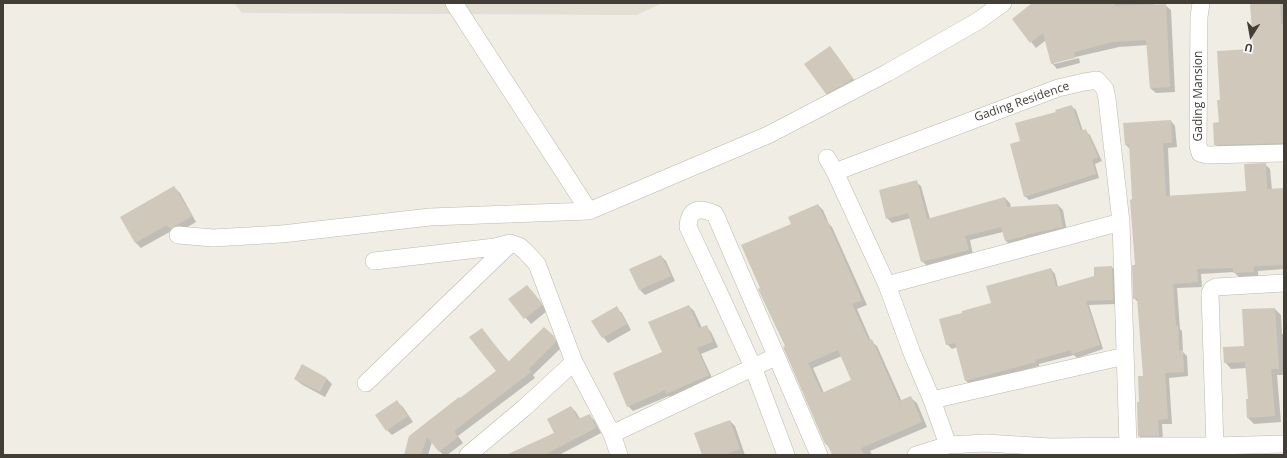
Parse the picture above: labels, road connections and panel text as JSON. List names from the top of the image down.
{
  "streets": {
    "street": ["Gading Mansion", "Gading Residence"]
  },
  "north": "bottom"
}
